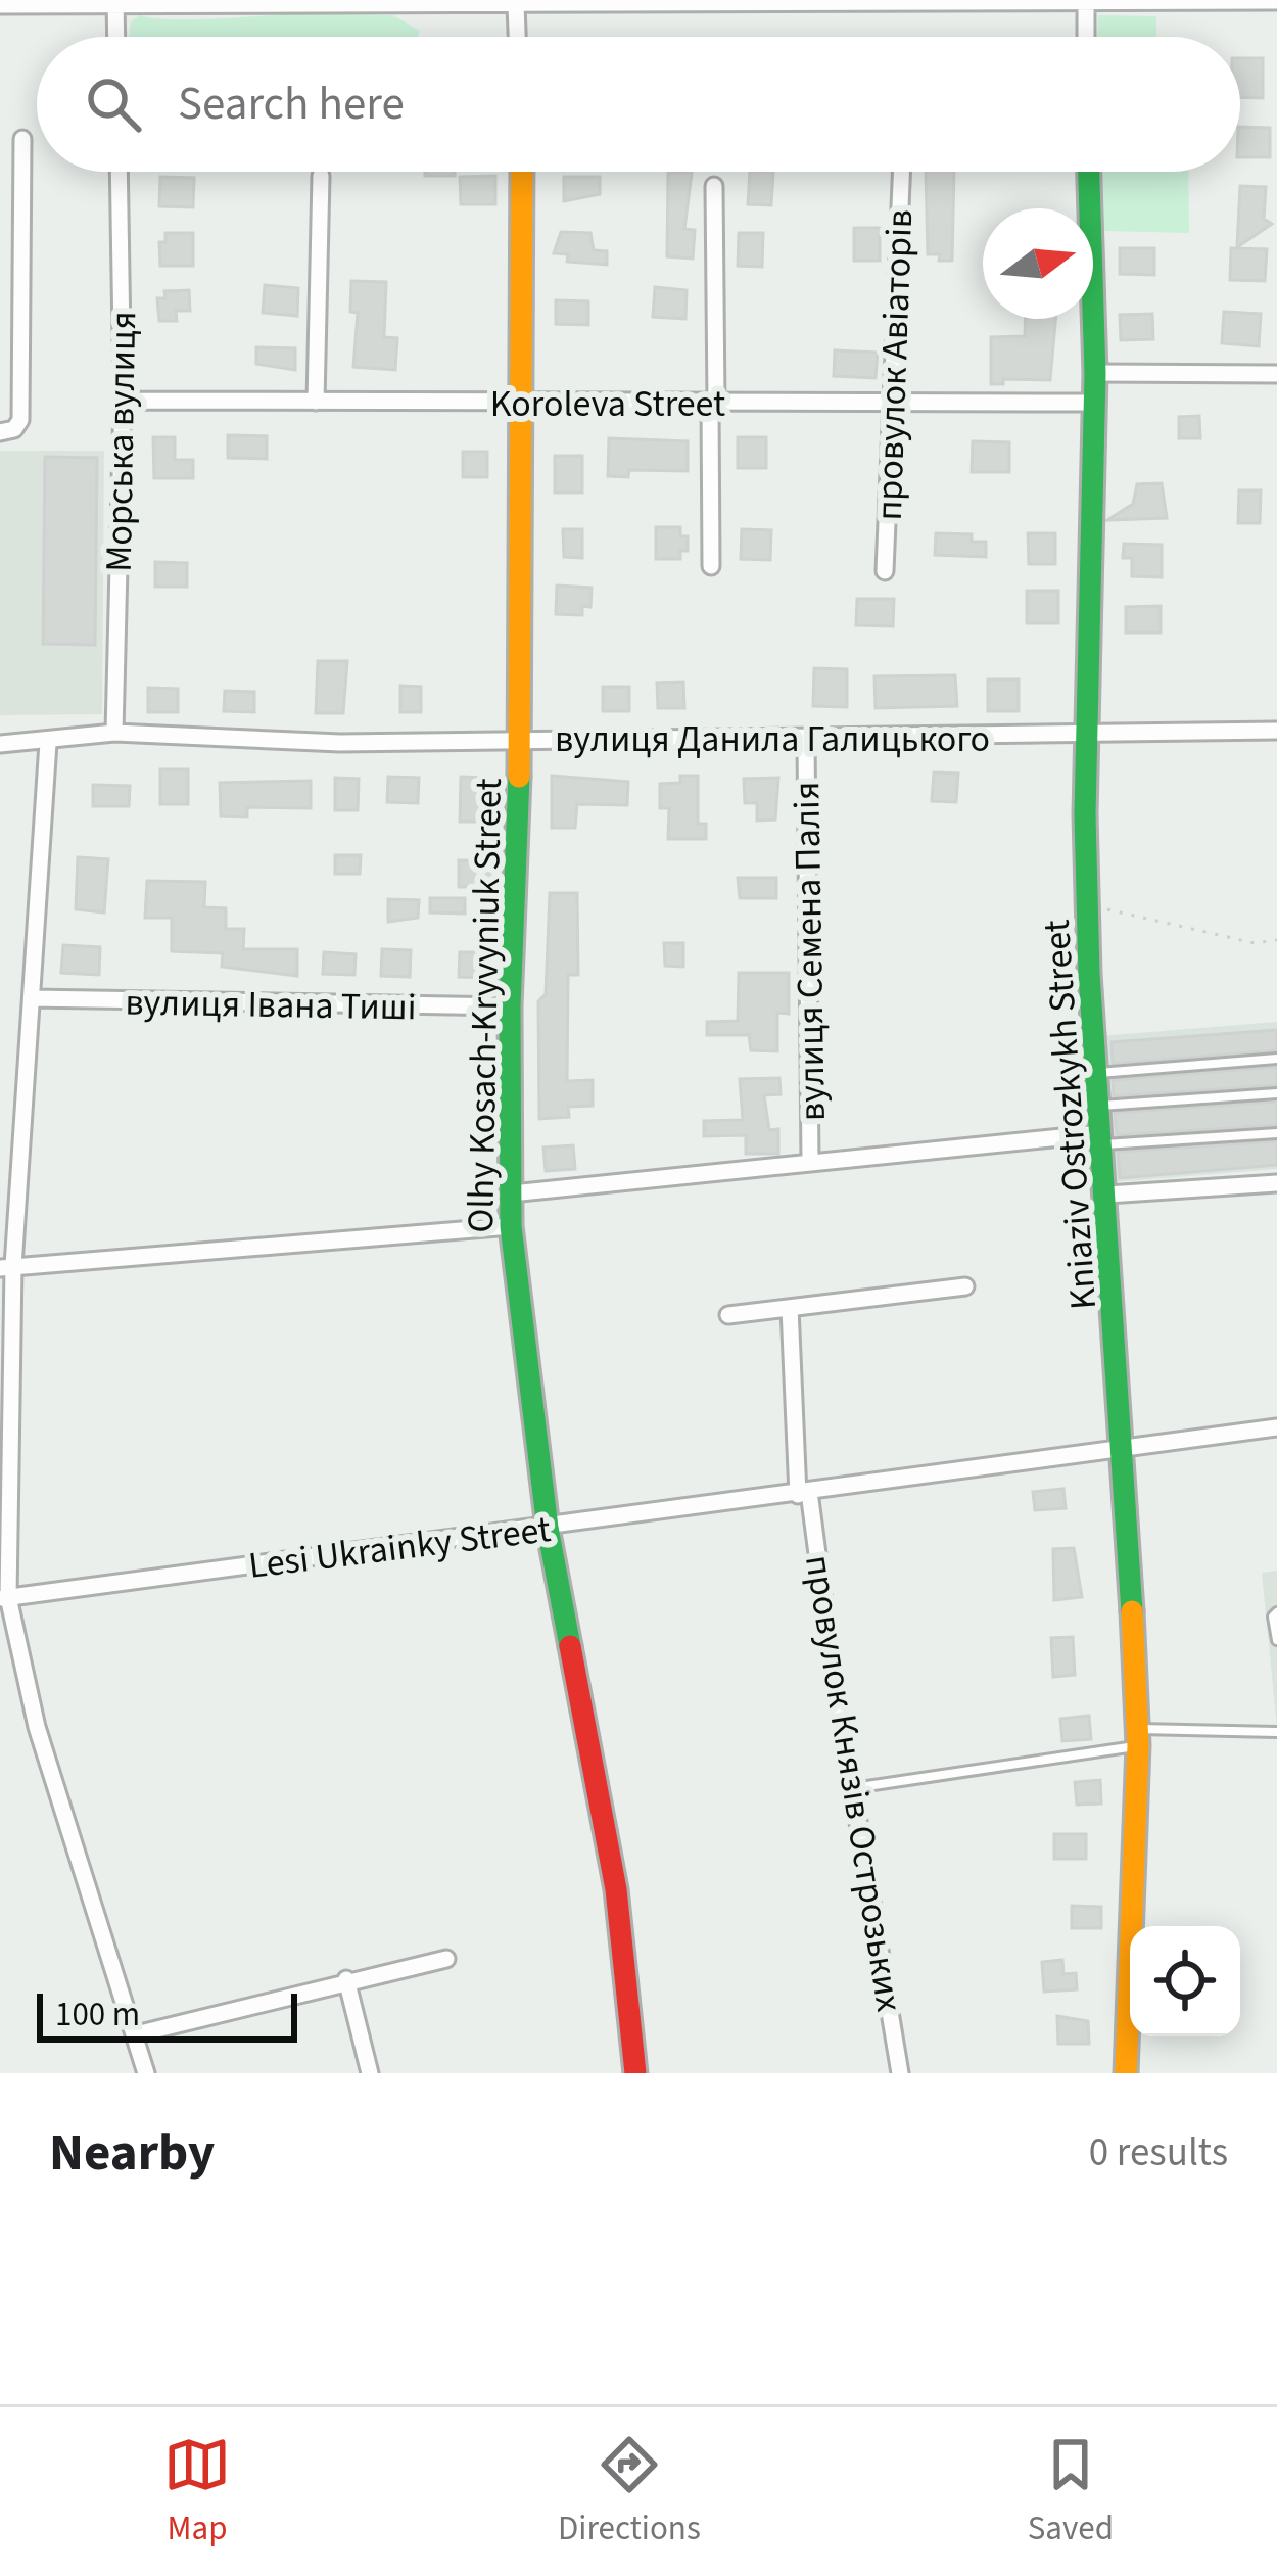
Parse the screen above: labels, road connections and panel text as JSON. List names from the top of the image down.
{
  "streets": {
    "street": [
      "провулок Авіаторів",
      "Koroleva Street",
      "Морська вулиця",
      "вулиця Данила Галицького",
      "вулиця Семена Палія",
      "вулиця Івана Тиші",
      "Olhy Kosach-Kryvyniuk Street",
      "Kniaziv Ostrozkykh Street",
      "Lesi Ukrainky Street",
      "провулок Князів Острозьких"
    ]
  },
  "crossings": [
    ["провулок Авіаторів", "Koroleva Street"],
    ["Koroleva Street", "Морська вулиця"],
    ["Koroleva Street", "Olhy Kosach-Kryvyniuk Street"],
    ["Koroleva Street", "Kniaziv Ostrozkykh Street"],
    ["Морська вулиця", "вулиця Данила Галицького"],
    ["вулиця Данила Галицького", "вулиця Семена Палія"],
    ["вулиця Данила Галицького", "Olhy Kosach-Kryvyniuk Street"],
    ["вулиця Данила Галицького", "Kniaziv Ostrozkykh Street"],
    ["вулиця Івана Тиші", "Olhy Kosach-Kryvyniuk Street"],
    ["Olhy Kosach-Kryvyniuk Street", "Lesi Ukrainky Street"],
    ["Kniaziv Ostrozkykh Street", "Lesi Ukrainky Street"],
    ["Lesi Ukrainky Street", "провулок Князів Острозьких"]
  ],
  "scale_bar": "100 m",
  "north": "right",
  "page": {
    "search": "Search here",
    "scale": "100 m",
    "heading": ["Nearby", "0 results"],
    "nav": ["Map", "Directions", "Saved"]
  }
}
